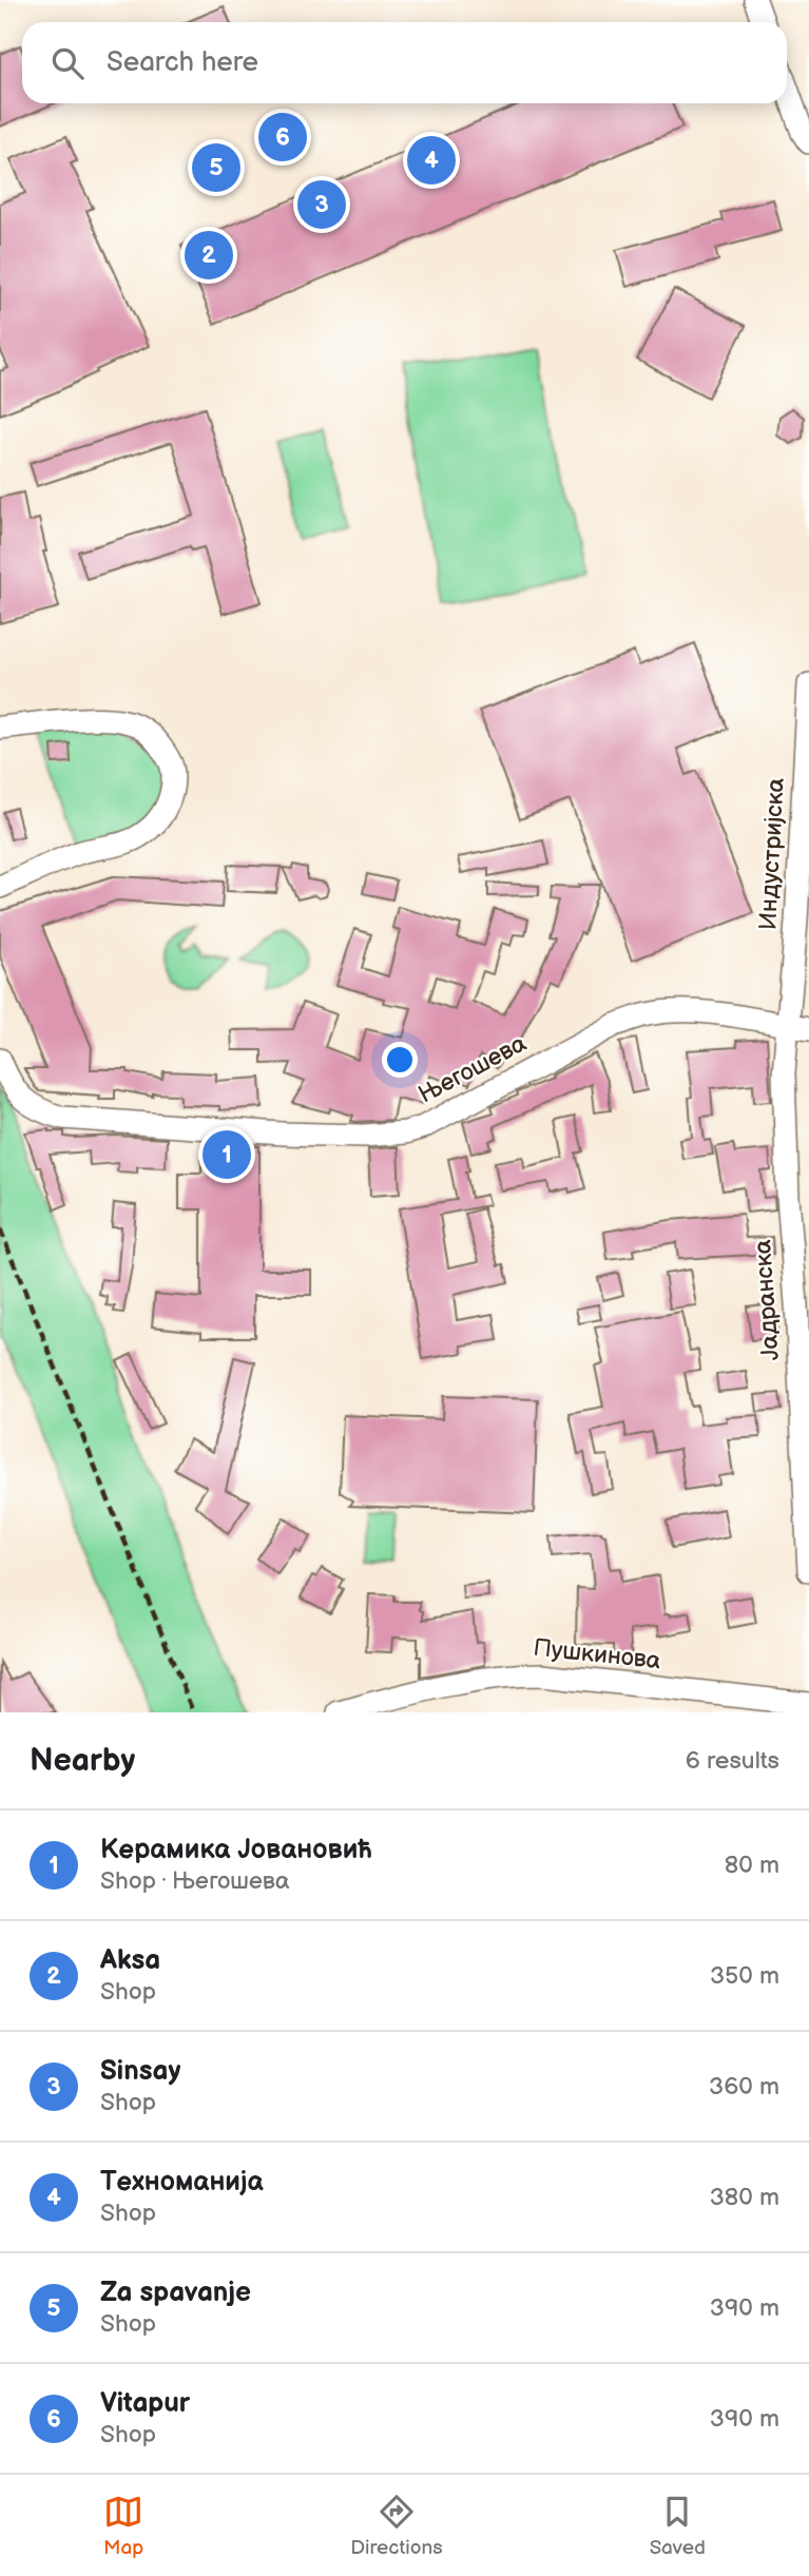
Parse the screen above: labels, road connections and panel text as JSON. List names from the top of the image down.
{
  "streets": {
    "street": [
      "Индустријска",
      "Његошева",
      "Јадранска",
      "Пушкинова"
    ]
  },
  "crossings": [
    ["Индустријска", "Његошева"],
    ["Индустријска", "Јадранска"],
    ["Његошева", "Јадранска"]
  ],
  "page": {
    "search": "Search here",
    "pins": [
      "6",
      "4",
      "5",
      "3",
      "2",
      "1"
    ],
    "heading": ["Nearby", "6 results"],
    "list": [
      {
        "mark": "1",
        "name": "Керамика Јовановић",
        "note": "Shop · Његошева",
        "value": "80 m"
      },
      {
        "mark": "2",
        "name": "Aksa",
        "note": "Shop",
        "value": "350 m"
      },
      {
        "mark": "3",
        "name": "Sinsay",
        "note": "Shop",
        "value": "360 m"
      },
      {
        "mark": "4",
        "name": "Техноманија",
        "note": "Shop",
        "value": "380 m"
      },
      {
        "mark": "5",
        "name": "Za spavanje",
        "note": "Shop",
        "value": "390 m"
      },
      {
        "mark": "6",
        "name": "Vitapur",
        "note": "Shop",
        "value": "390 m"
      }
    ],
    "nav": ["Map", "Directions", "Saved"]
  }
}
